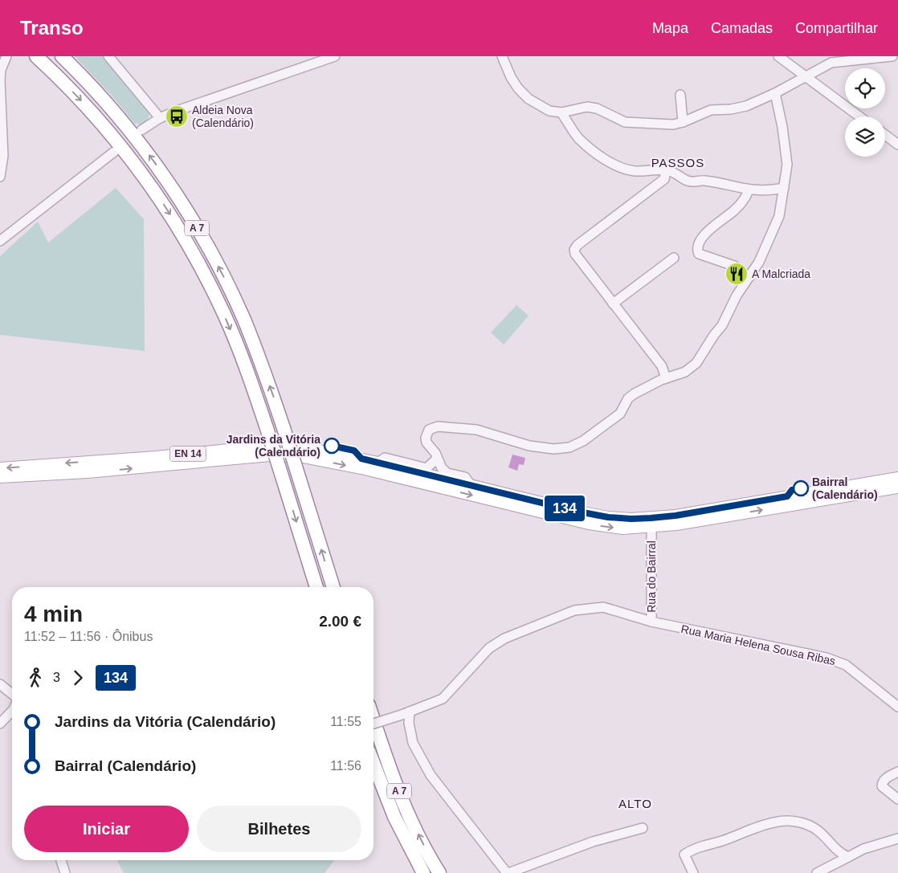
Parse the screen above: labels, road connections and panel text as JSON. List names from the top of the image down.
{
  "streets": {
    "highway": ["A 7"],
    "main road": ["EN 14"],
    "street": ["Rua do Bairral", "Rua Maria Helena Sousa Ribas"]
  },
  "crossings": [
    ["Rua do Bairral", "Rua Maria Helena Sousa Ribas"]
  ],
  "districts": ["PASSOS", "ALTO"],
  "places": {
    "bus stop": ["Aldeia Nova (Calendário)"],
    "restaurant": ["A Malcriada"],
    "other": ["Jardins da Vitória (Calendário)", "Bairral (Calendário)"]
  },
  "lines": ["bus line 134"],
  "page": {
    "header": "Transo",
    "nav": ["Mapa", "Camadas", "Compartilhar"],
    "on_map": "134",
    "heading": ["4 min", "11:52 – 11:56 · Ônibus", "2.00 €"],
    "legs": ["3", "134"],
    "list": [
      {
        "name": "Jardins da Vitória (Calendário)",
        "value": "11:55"
      },
      {
        "name": "Bairral (Calendário)",
        "value": "11:56"
      }
    ],
    "buttons": ["Iniciar", "Bilhetes"]
  }
}
